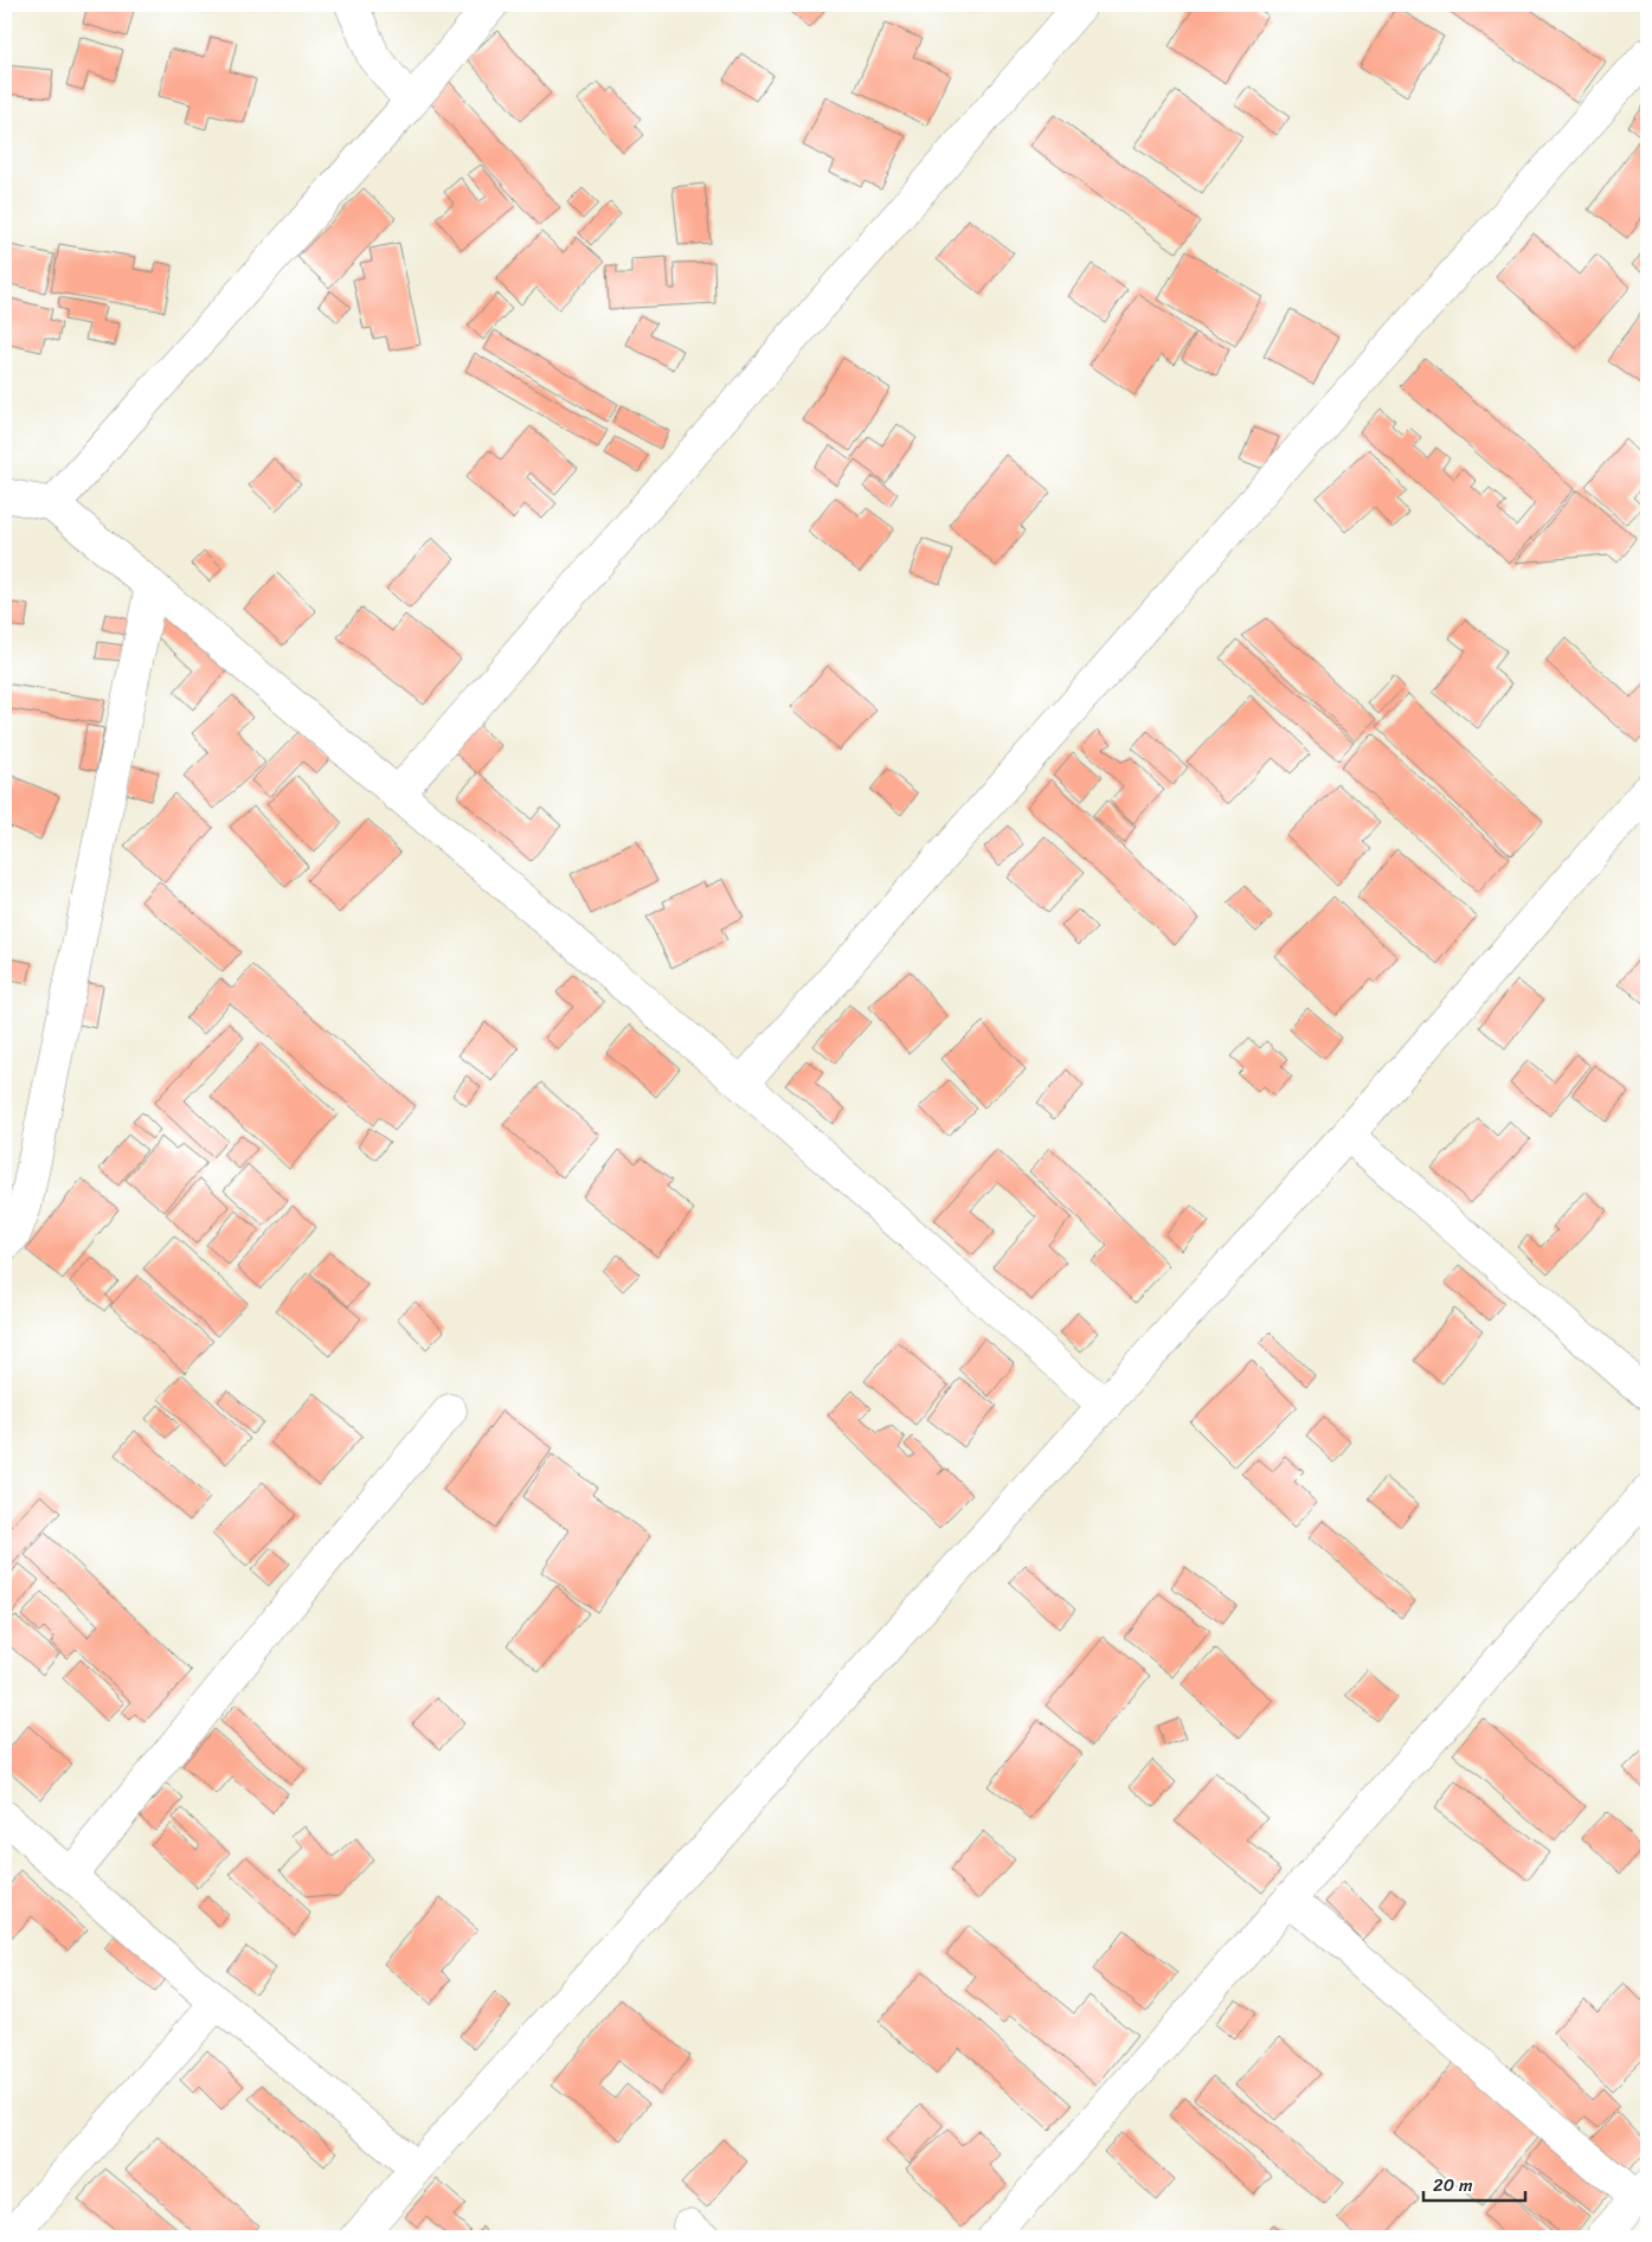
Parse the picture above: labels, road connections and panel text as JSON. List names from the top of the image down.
{
  "scale_bar": "20 m"
}
